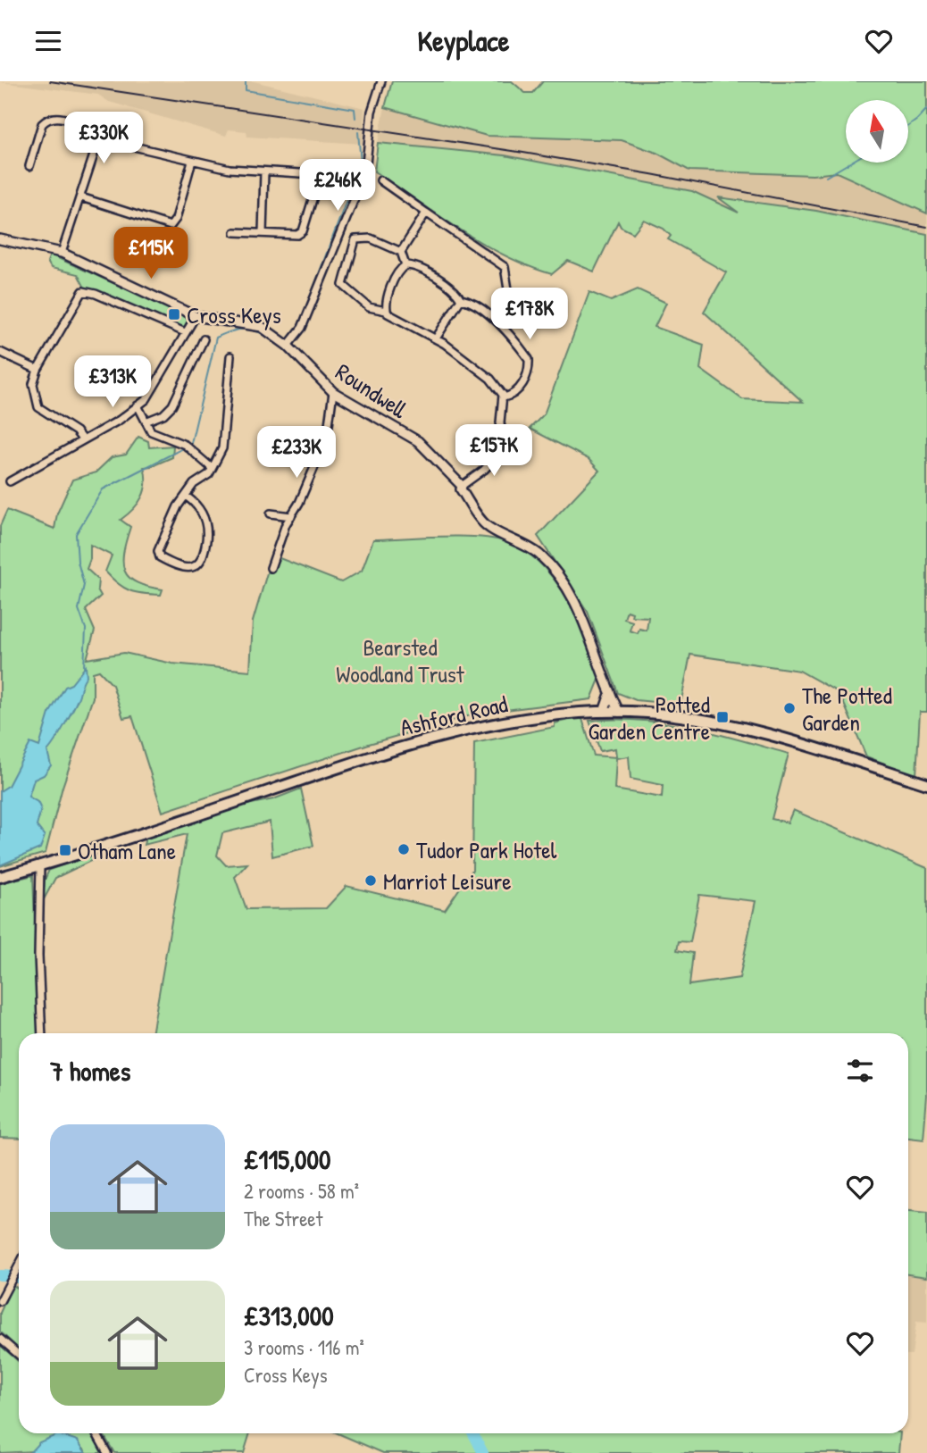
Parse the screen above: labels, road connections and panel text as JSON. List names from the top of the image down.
{
  "streets": {
    "main road": ["Ashford Road"],
    "street": ["Roundwell"]
  },
  "crossings": [
    ["Roundwell", "Ashford Road"]
  ],
  "parks": ["Bearsted Woodland Trust"],
  "places": {
    "transit": ["Cross Keys", "Potted Garden Centre", "Otham Lane"],
    "other": ["The Potted Garden", "Tudor Park Hotel", "Marriot Leisure"]
  },
  "north": "top",
  "page": {
    "header": "Keyplace",
    "price": [
      "£330K",
      "£246K",
      "£115K",
      "£178K",
      "£313K",
      "£157K",
      "£233K"
    ],
    "heading": "7 homes",
    "list": [
      {
        "name": "£115,000",
        "note": "2 rooms · 58 m² · The Street"
      },
      {
        "name": "£313,000",
        "note": "3 rooms · 116 m² · Cross Keys"
      }
    ]
  }
}
